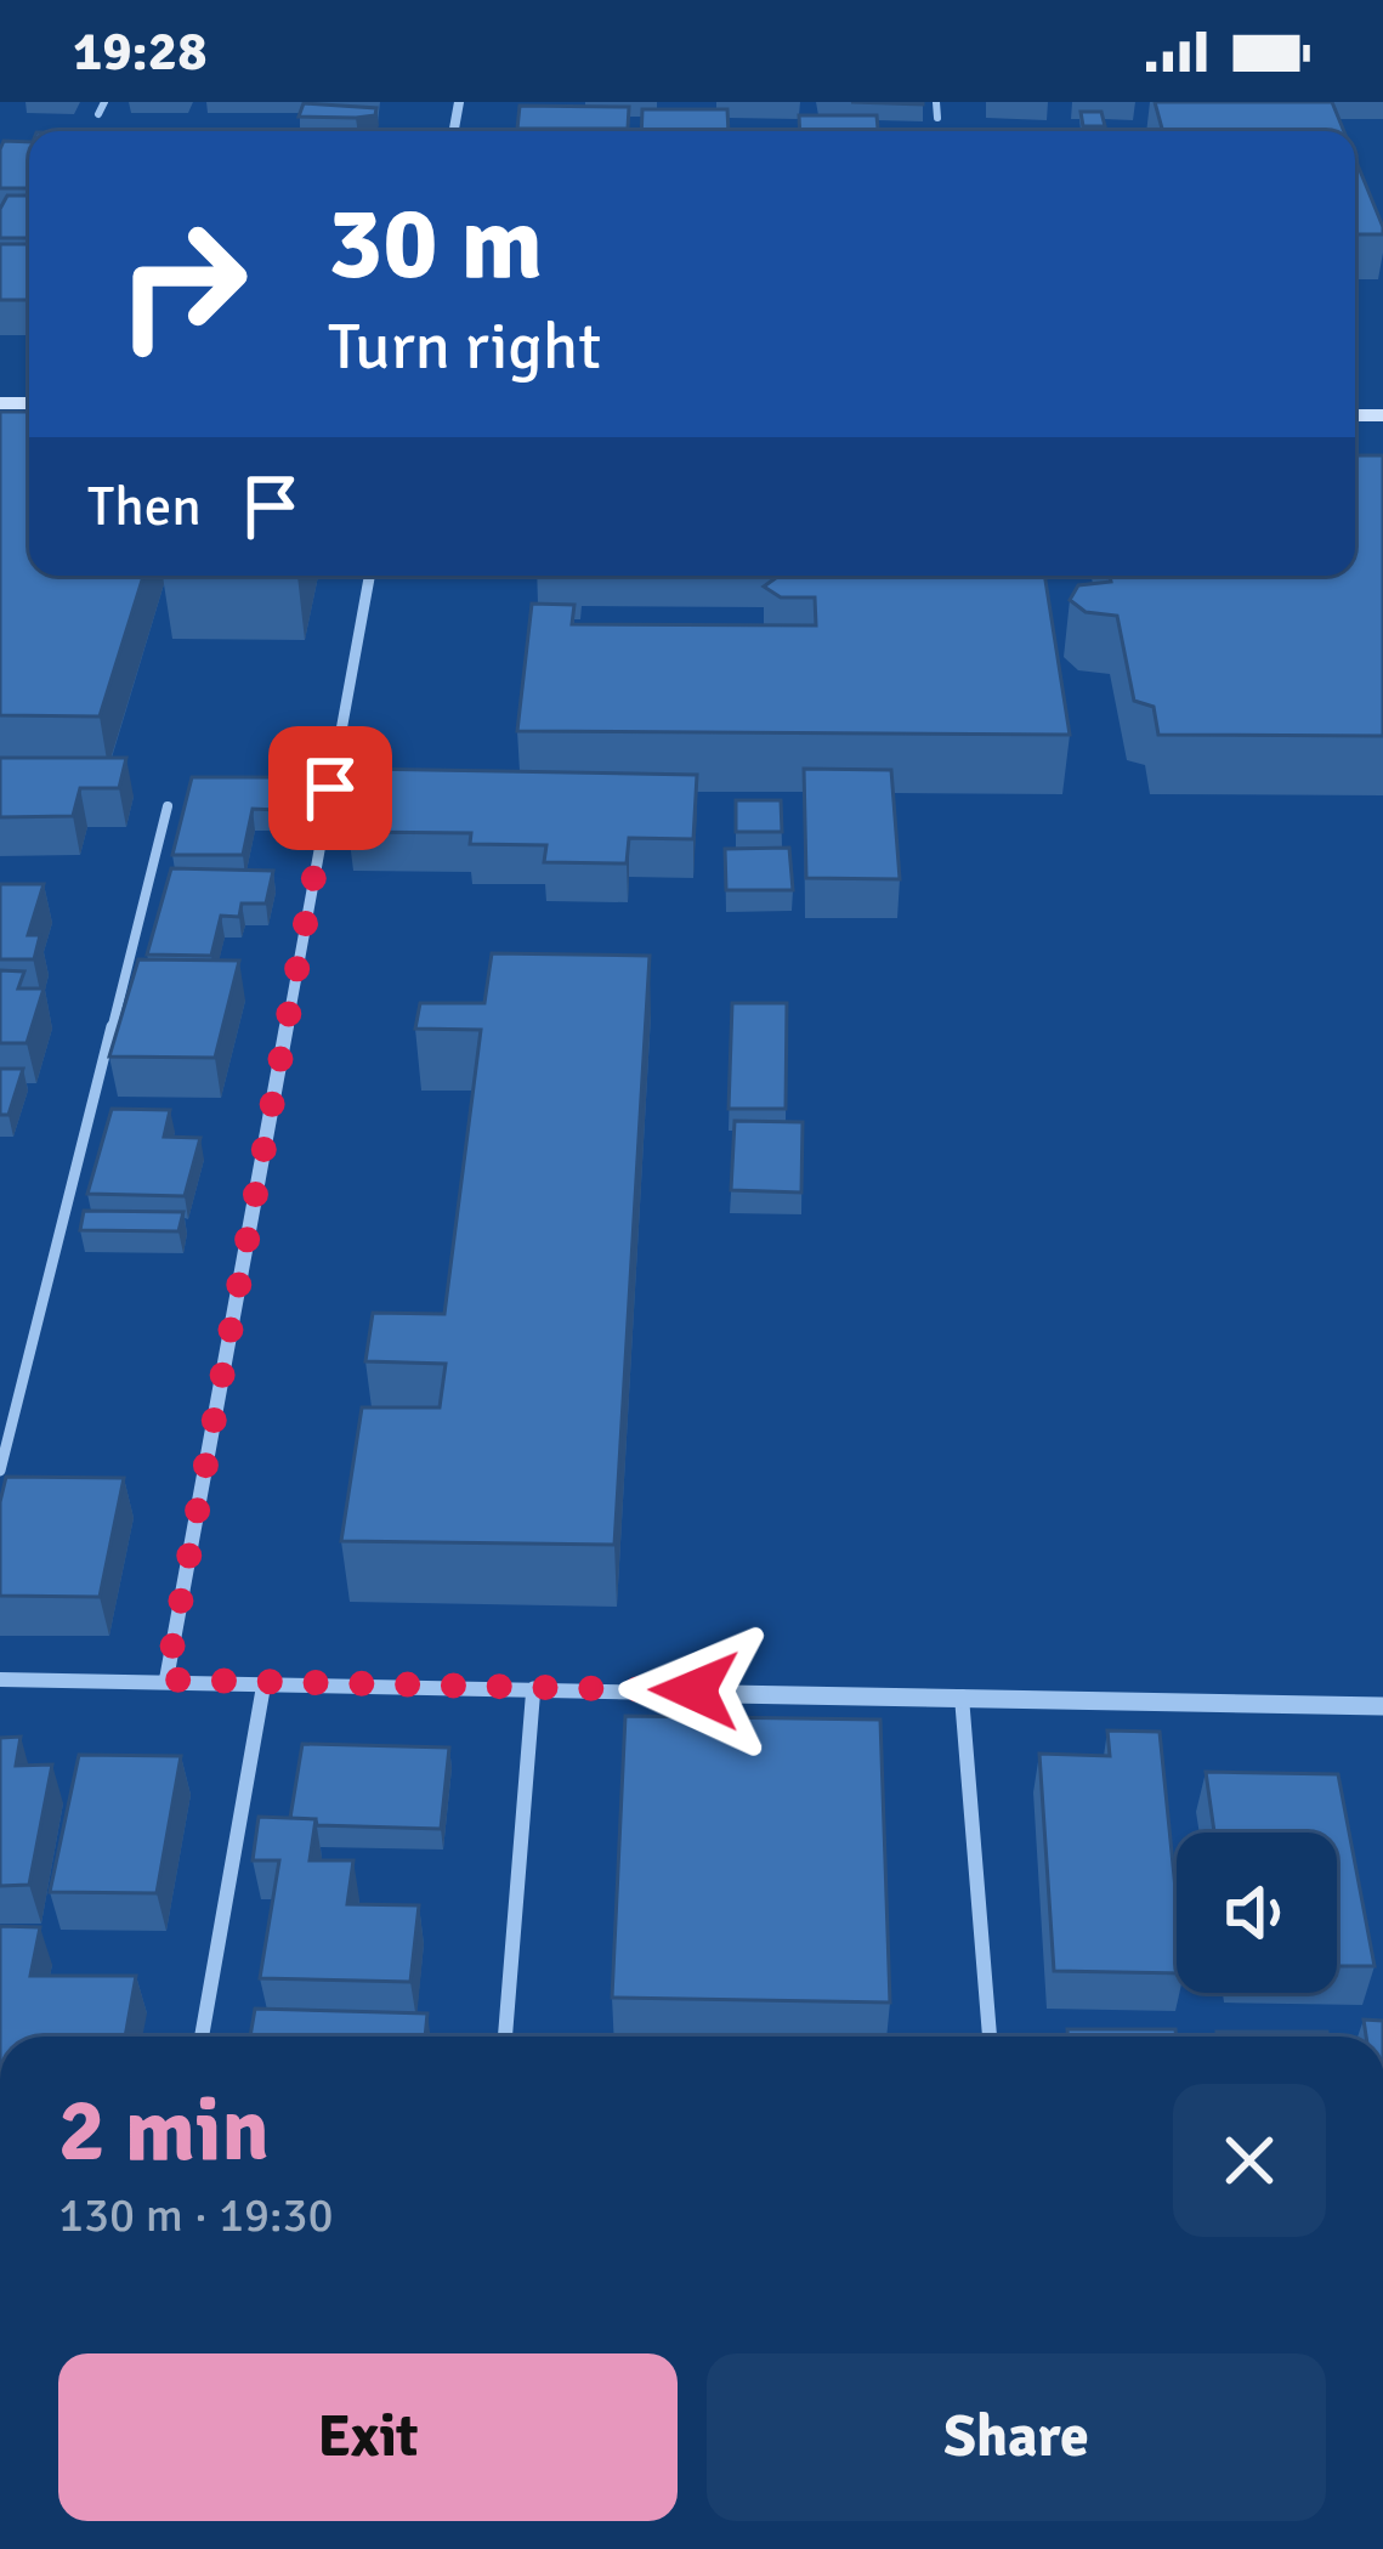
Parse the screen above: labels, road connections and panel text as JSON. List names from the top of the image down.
{
  "page": {
    "status": "19:28",
    "turn": ["30 m", "Turn right"],
    "then": "Then",
    "heading": ["2 min", "130 m · 19:30"],
    "buttons": ["Exit", "Share"]
  }
}
